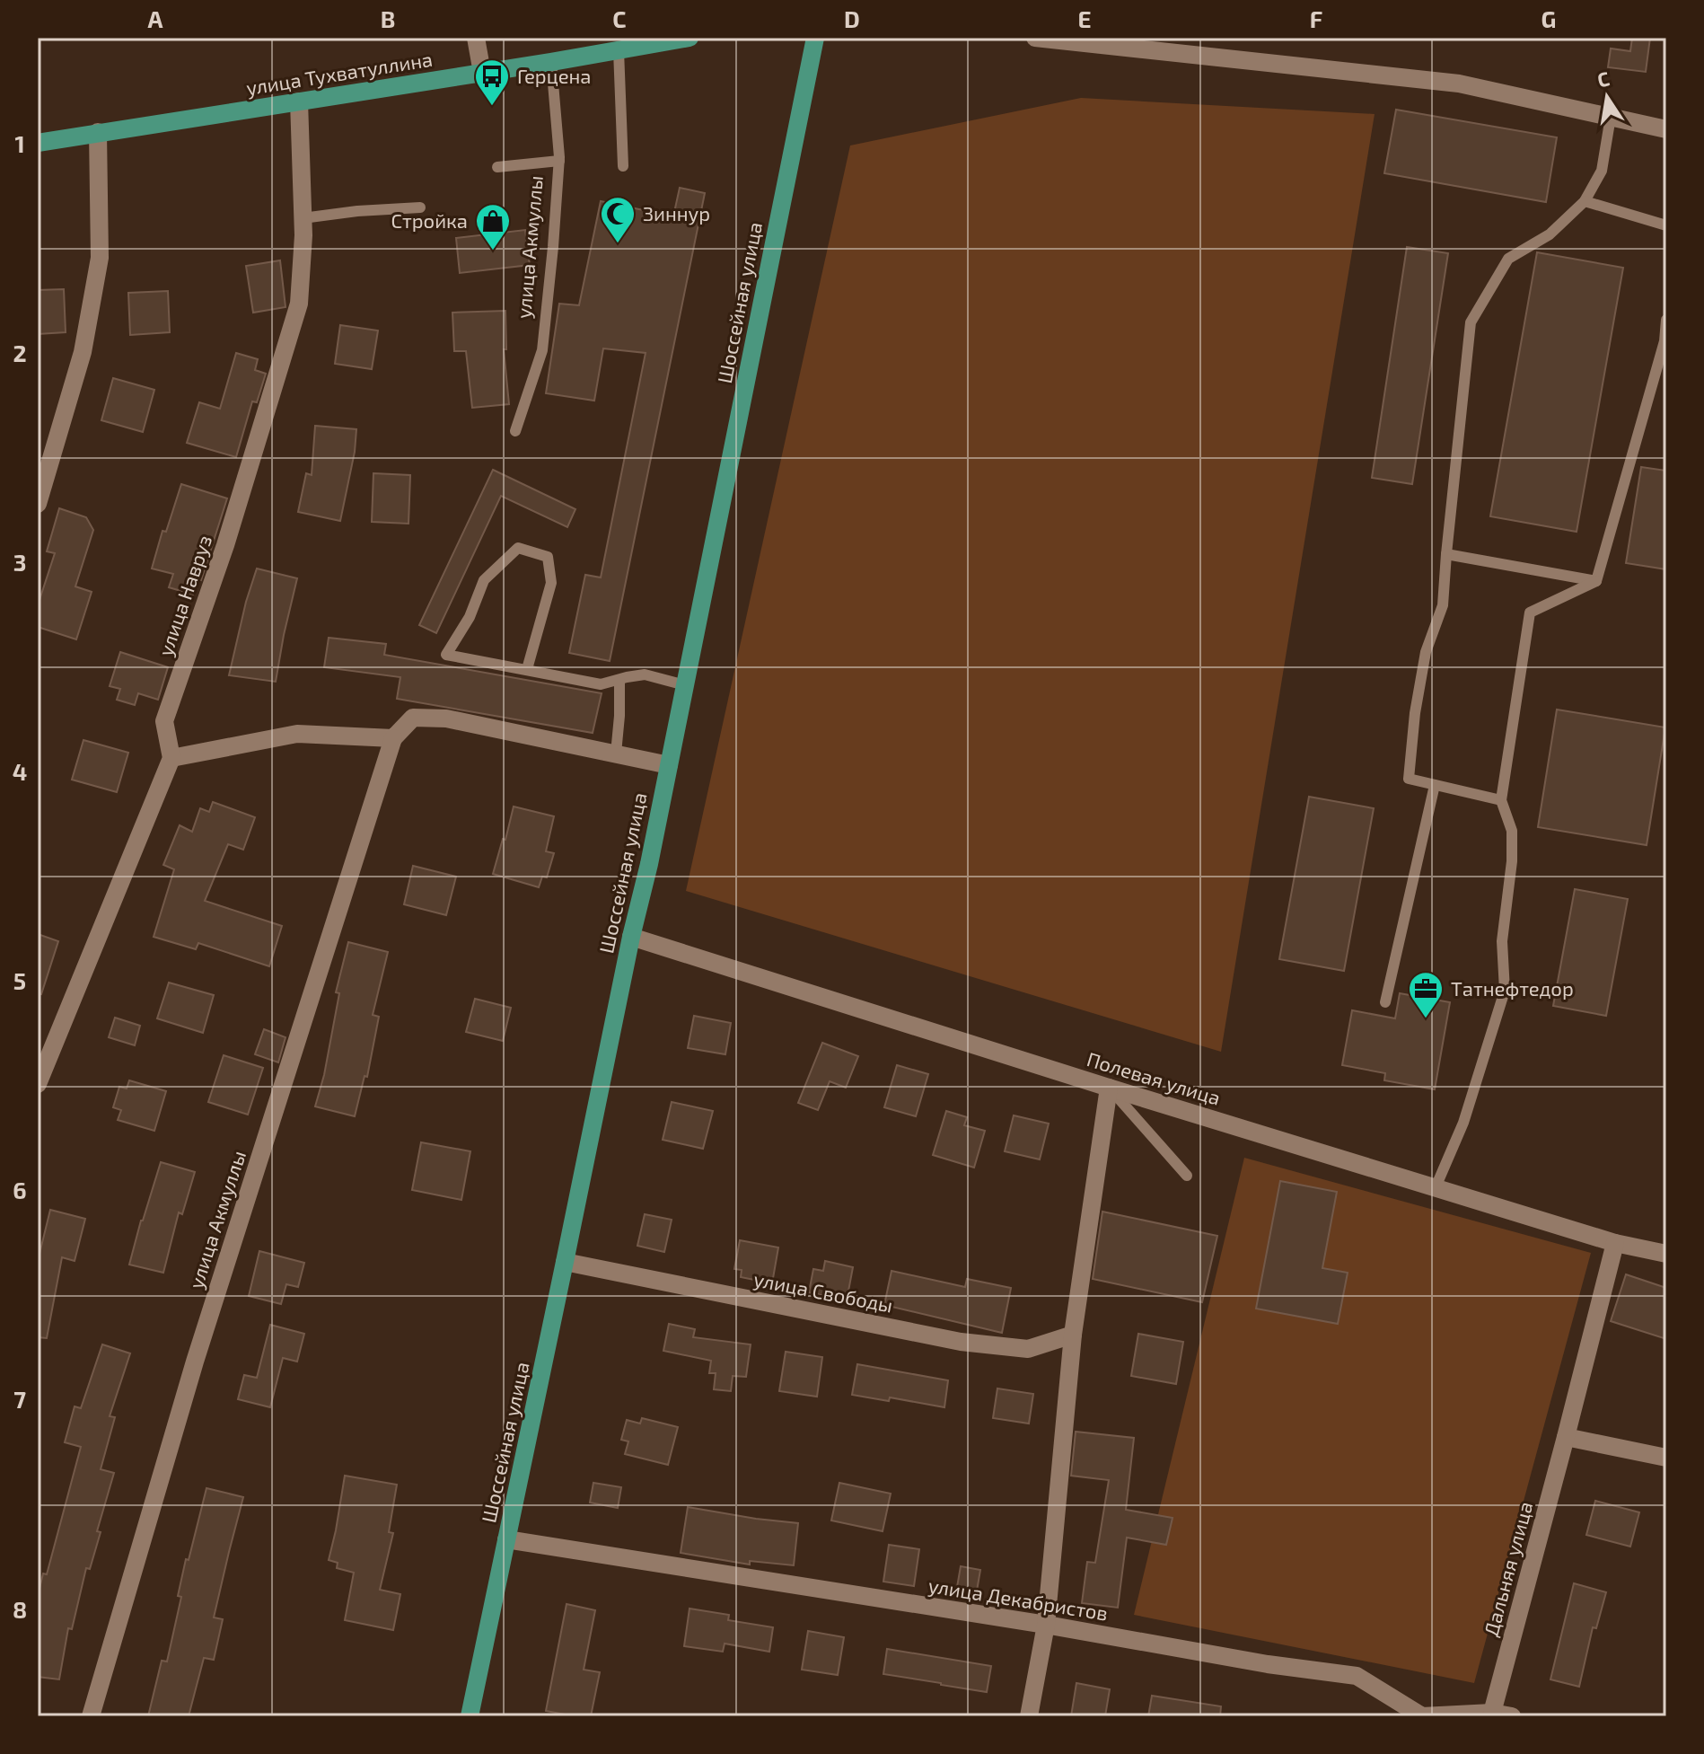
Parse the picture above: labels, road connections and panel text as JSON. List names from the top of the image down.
{
  "streets": {
    "main road": ["улица Тухватуллина", "Шоссейная улица"],
    "street": [
      "улица Акмуллы",
      "улица Навруз",
      "Полевая улица",
      "улица Свободы",
      "Дальняя улица",
      "улица Декабристов"
    ]
  },
  "crossings": [
    ["улица Тухватуллина", "улица Акмуллы"],
    ["улица Тухватуллина", "улица Навруз"],
    ["Шоссейная улица", "Полевая улица"],
    ["Шоссейная улица", "улица Свободы"],
    ["Шоссейная улица", "улица Декабристов"],
    ["Полевая улица", "Дальняя улица"],
    ["Дальняя улица", "улица Декабристов"]
  ],
  "places": {
    "bus stop": ["Герцена"],
    "mosque": ["Зиннур"],
    "shop": ["Стройка"],
    "office": ["Татнефтедор"]
  },
  "north": "top",
  "grid": {
    "columns": [
      "A",
      "B",
      "C",
      "D",
      "E",
      "F",
      "G"
    ],
    "rows": [
      "1",
      "2",
      "3",
      "4",
      "5",
      "6",
      "7",
      "8"
    ]
  }
}
